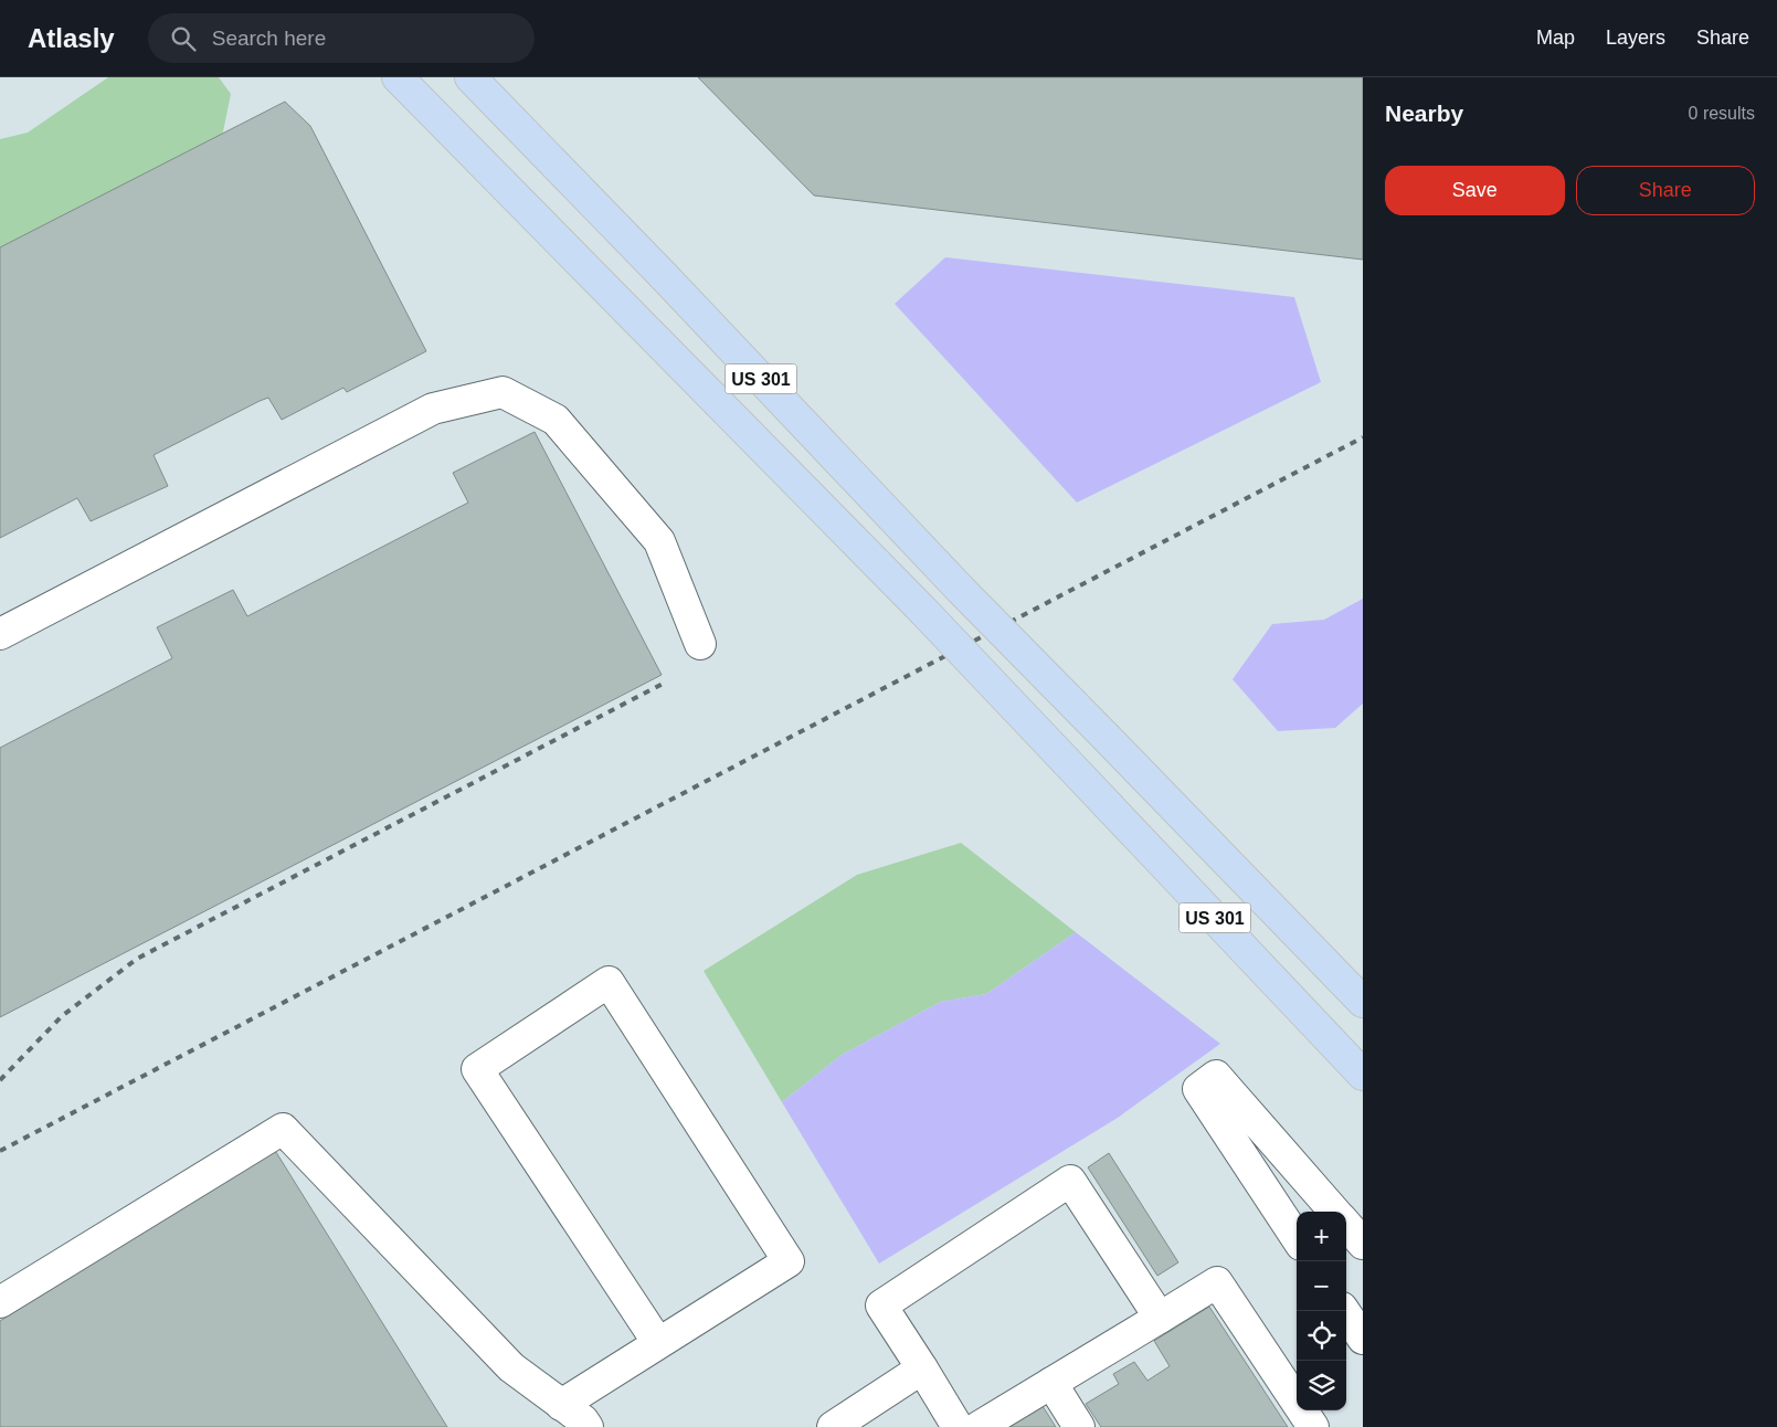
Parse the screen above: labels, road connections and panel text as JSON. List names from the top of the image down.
{
  "streets": {
    "main road": ["US 301"]
  },
  "page": {
    "header": "Atlasly",
    "search": "Search here",
    "nav": ["Map", "Layers", "Share"],
    "heading": ["Nearby", "0 results"],
    "buttons": ["Save", "Share"],
    "map_buttons": ["+", "−"]
  }
}
